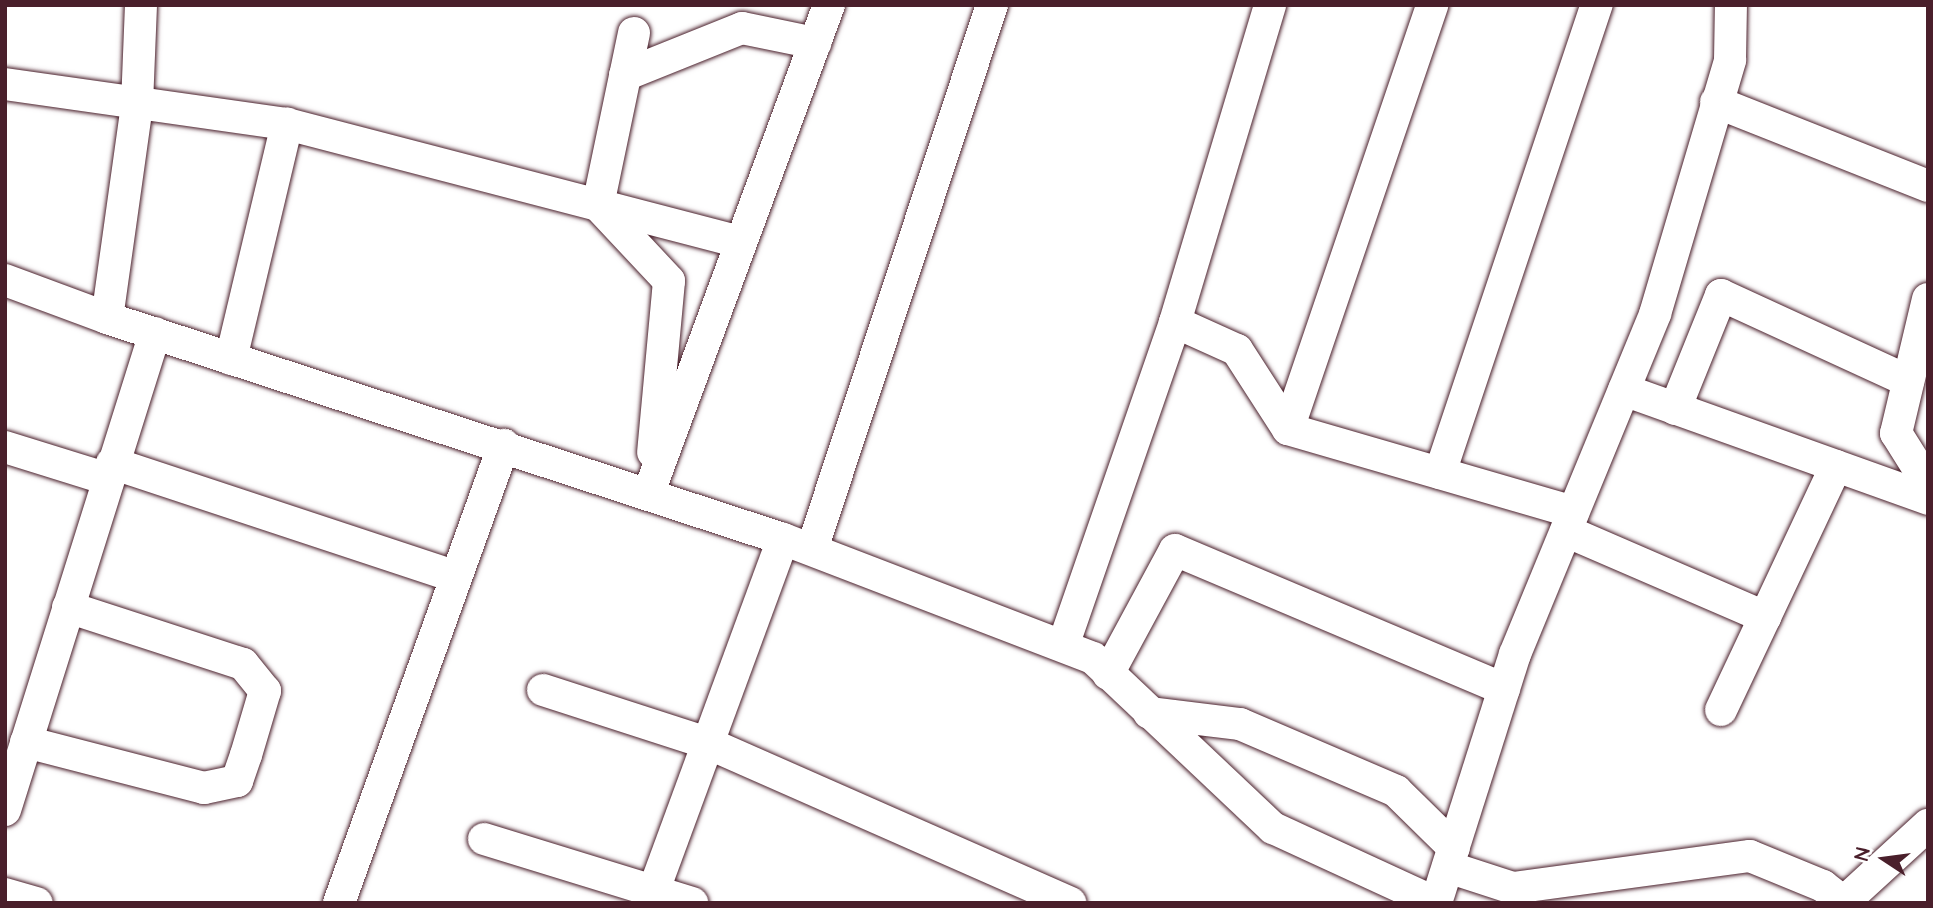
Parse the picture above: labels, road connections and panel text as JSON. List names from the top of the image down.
{
  "north": "left"
}
